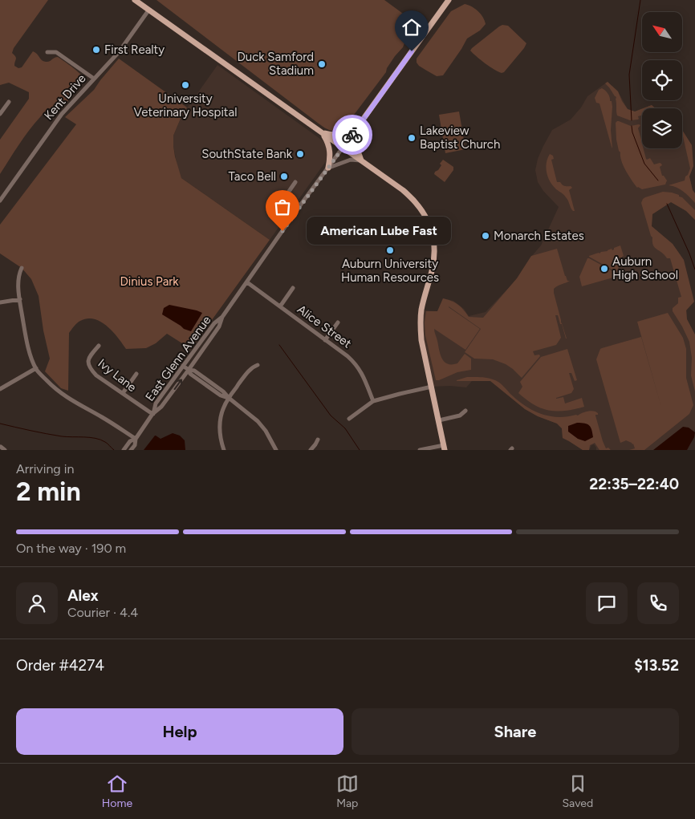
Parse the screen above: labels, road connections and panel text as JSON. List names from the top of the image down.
{
  "streets": {
    "main road": ["East Glenn Avenue"],
    "street": ["Kent Drive", "Alice Street", "Ivy Lane"]
  },
  "crossings": [
    ["Alice Street", "East Glenn Avenue"],
    ["East Glenn Avenue", "Ivy Lane"]
  ],
  "parks": ["Dinius Park"],
  "places": [
    "First Realty",
    "Duck Samford Stadium",
    "University Veterinary Hospital",
    "Lakeview Baptist Church",
    "SouthState Bank",
    "Taco Bell",
    "American Lube Fast",
    "Monarch Estates",
    "Auburn University Human Resources",
    "Auburn High School"
  ],
  "north": "top left",
  "page": {
    "bubble": "American Lube Fast",
    "heading": ["2 min", "Arriving in", "22:35–22:40"],
    "panel": [
      "Alex",
      "Courier · 4.4",
      "Order #4274",
      "$13.52"
    ],
    "bar": "On the way · 190 m",
    "buttons": ["Help", "Share"],
    "tabs": ["Home", "Map", "Saved"]
  }
}
